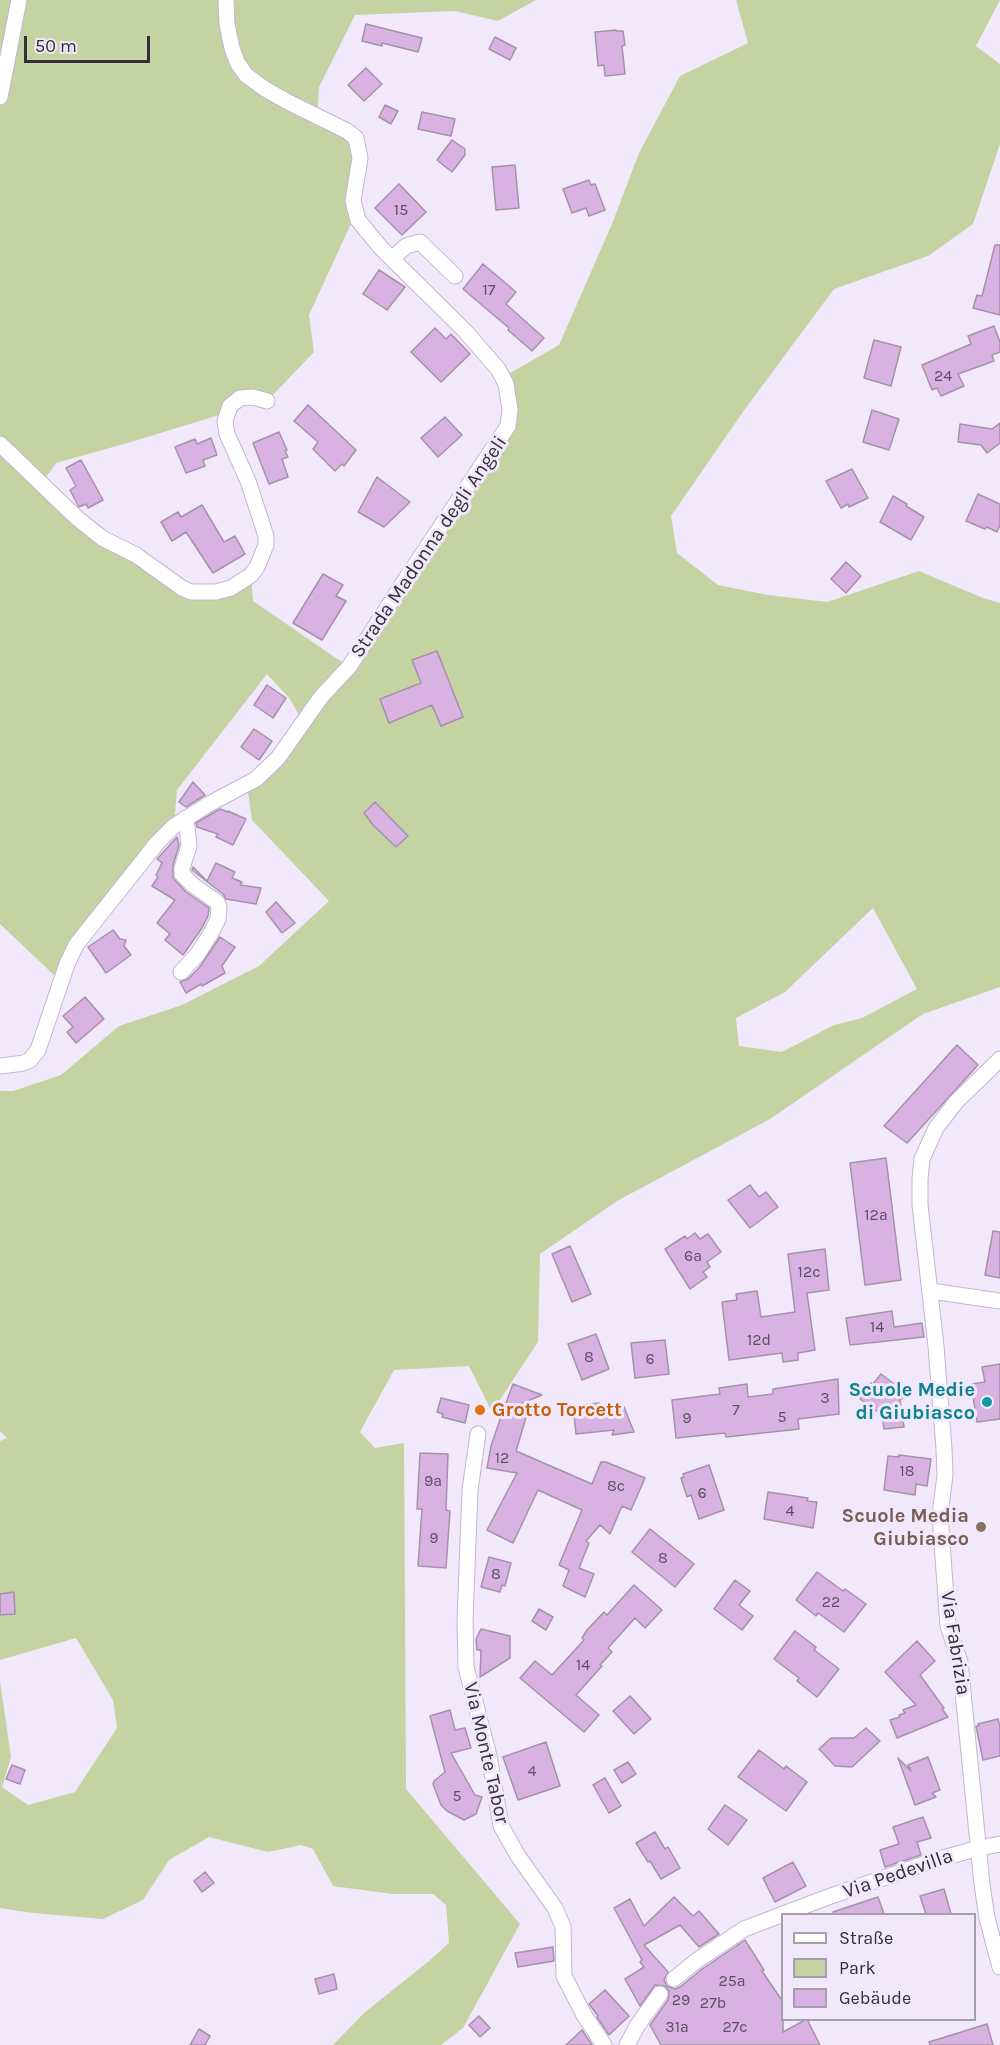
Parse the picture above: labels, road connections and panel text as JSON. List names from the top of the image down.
{
  "streets": {
    "street": [
      "Strada Madonna degli Angeli",
      "Via Fabrizia",
      "Via Monte Tabor",
      "Via Pedevilla"
    ]
  },
  "crossings": [
    ["Via Fabrizia", "Via Pedevilla"]
  ],
  "places": ["Scuole Medie di Giubiasco", "Grotto Torcett", "Scuole Media Giubiasco"],
  "house_numbers": [
    "15",
    "17",
    "24",
    "12a",
    "6a",
    "12c",
    "14",
    "12d",
    "8",
    "6",
    "3",
    "7",
    "5",
    "9",
    "12",
    "18",
    "9a",
    "8c",
    "6",
    "4",
    "9",
    "8",
    "8",
    "22",
    "14",
    "4",
    "5",
    "25a",
    "29",
    "27b",
    "31a",
    "27c"
  ],
  "legend": ["Straße", "Park", "Gebäude"],
  "scale_bar": "50 m"
}
